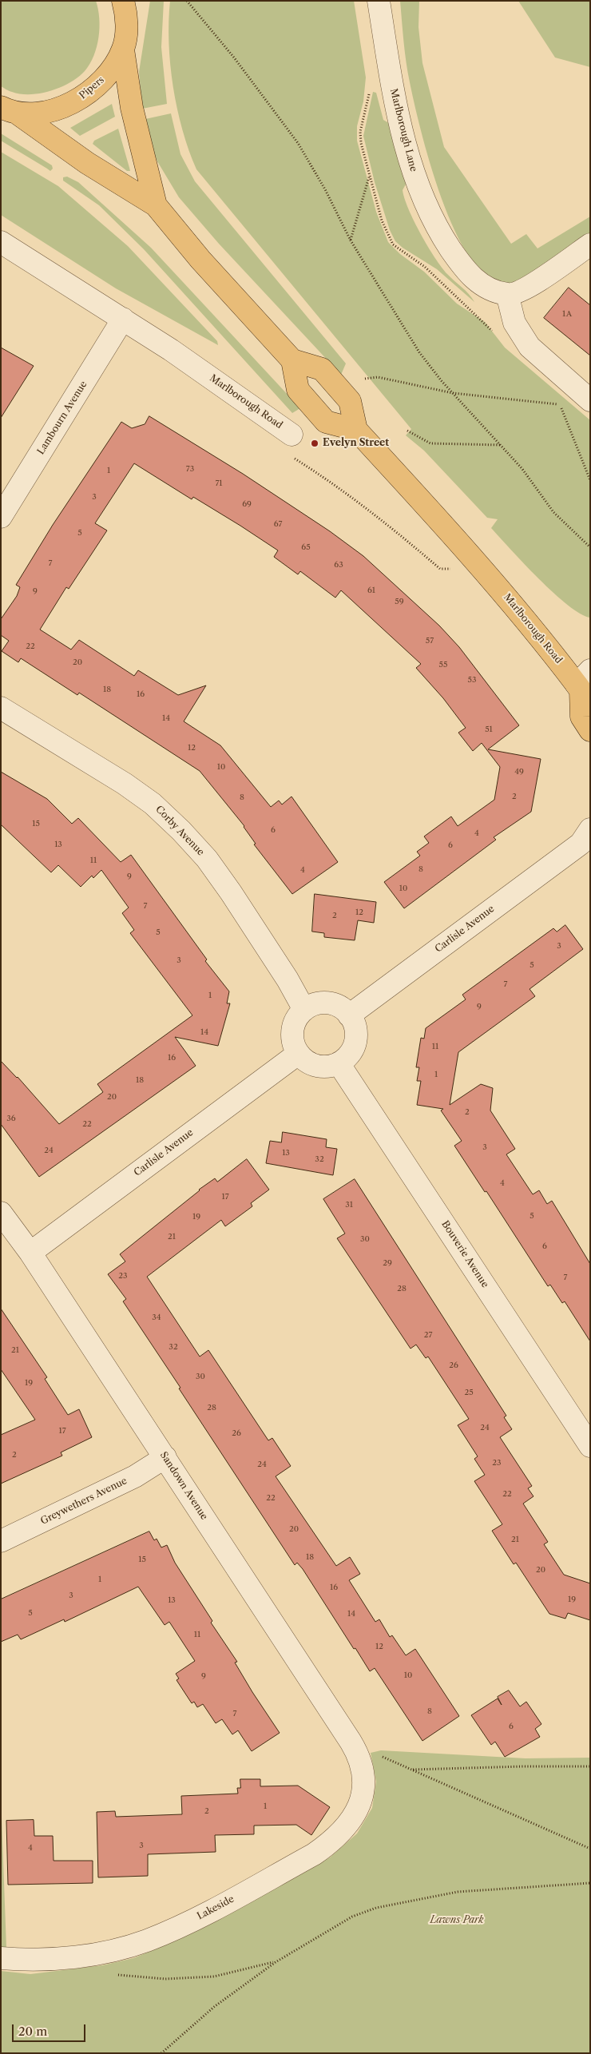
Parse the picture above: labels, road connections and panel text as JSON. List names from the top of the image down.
{
  "streets": {
    "main road": ["Pipers", "Marlborough Road"],
    "street": [
      "Marlborough Lane",
      "Lambourn Avenue",
      "Corby Avenue",
      "Carlisle Avenue",
      "Bouverie Avenue",
      "Sandown Avenue",
      "Greywethers Avenue",
      "Lakeside"
    ]
  },
  "crossings": [
    ["Marlborough Road", "Lambourn Avenue"],
    ["Corby Avenue", "Carlisle Avenue"],
    ["Corby Avenue", "Bouverie Avenue"],
    ["Carlisle Avenue", "Bouverie Avenue"],
    ["Carlisle Avenue", "Sandown Avenue"],
    ["Sandown Avenue", "Greywethers Avenue"],
    ["Sandown Avenue", "Lakeside"]
  ],
  "parks": ["Lawns Park"],
  "places": ["Evelyn Street"],
  "house_numbers": [
    "1A",
    "73",
    "1",
    "71",
    "3",
    "69",
    "67",
    "5",
    "65",
    "7",
    "63",
    "61",
    "9",
    "59",
    "57",
    "22",
    "20",
    "55",
    "53",
    "18",
    "16",
    "14",
    "51",
    "12",
    "10",
    "49",
    "2",
    "8",
    "15",
    "6",
    "4",
    "13",
    "6",
    "11",
    "8",
    "4",
    "9",
    "10",
    "7",
    "12",
    "2",
    "5",
    "3",
    "3",
    "5",
    "7",
    "1",
    "9",
    "14",
    "11",
    "16",
    "1",
    "18",
    "20",
    "2",
    "36",
    "22",
    "3",
    "24",
    "13",
    "32",
    "4",
    "17",
    "31",
    "5",
    "19",
    "21",
    "30",
    "6",
    "29",
    "23",
    "7",
    "28",
    "34",
    "27",
    "32",
    "21",
    "26",
    "30",
    "19",
    "25",
    "28",
    "24",
    "17",
    "26",
    "2",
    "23",
    "24",
    "22",
    "22",
    "20",
    "21",
    "18",
    "15",
    "20",
    "1",
    "16",
    "3",
    "19",
    "13",
    "5",
    "14",
    "11",
    "12",
    "10",
    "9",
    "8",
    "7",
    "6",
    "1",
    "2",
    "3",
    "4"
  ],
  "scale_bar": "20 m"
}
